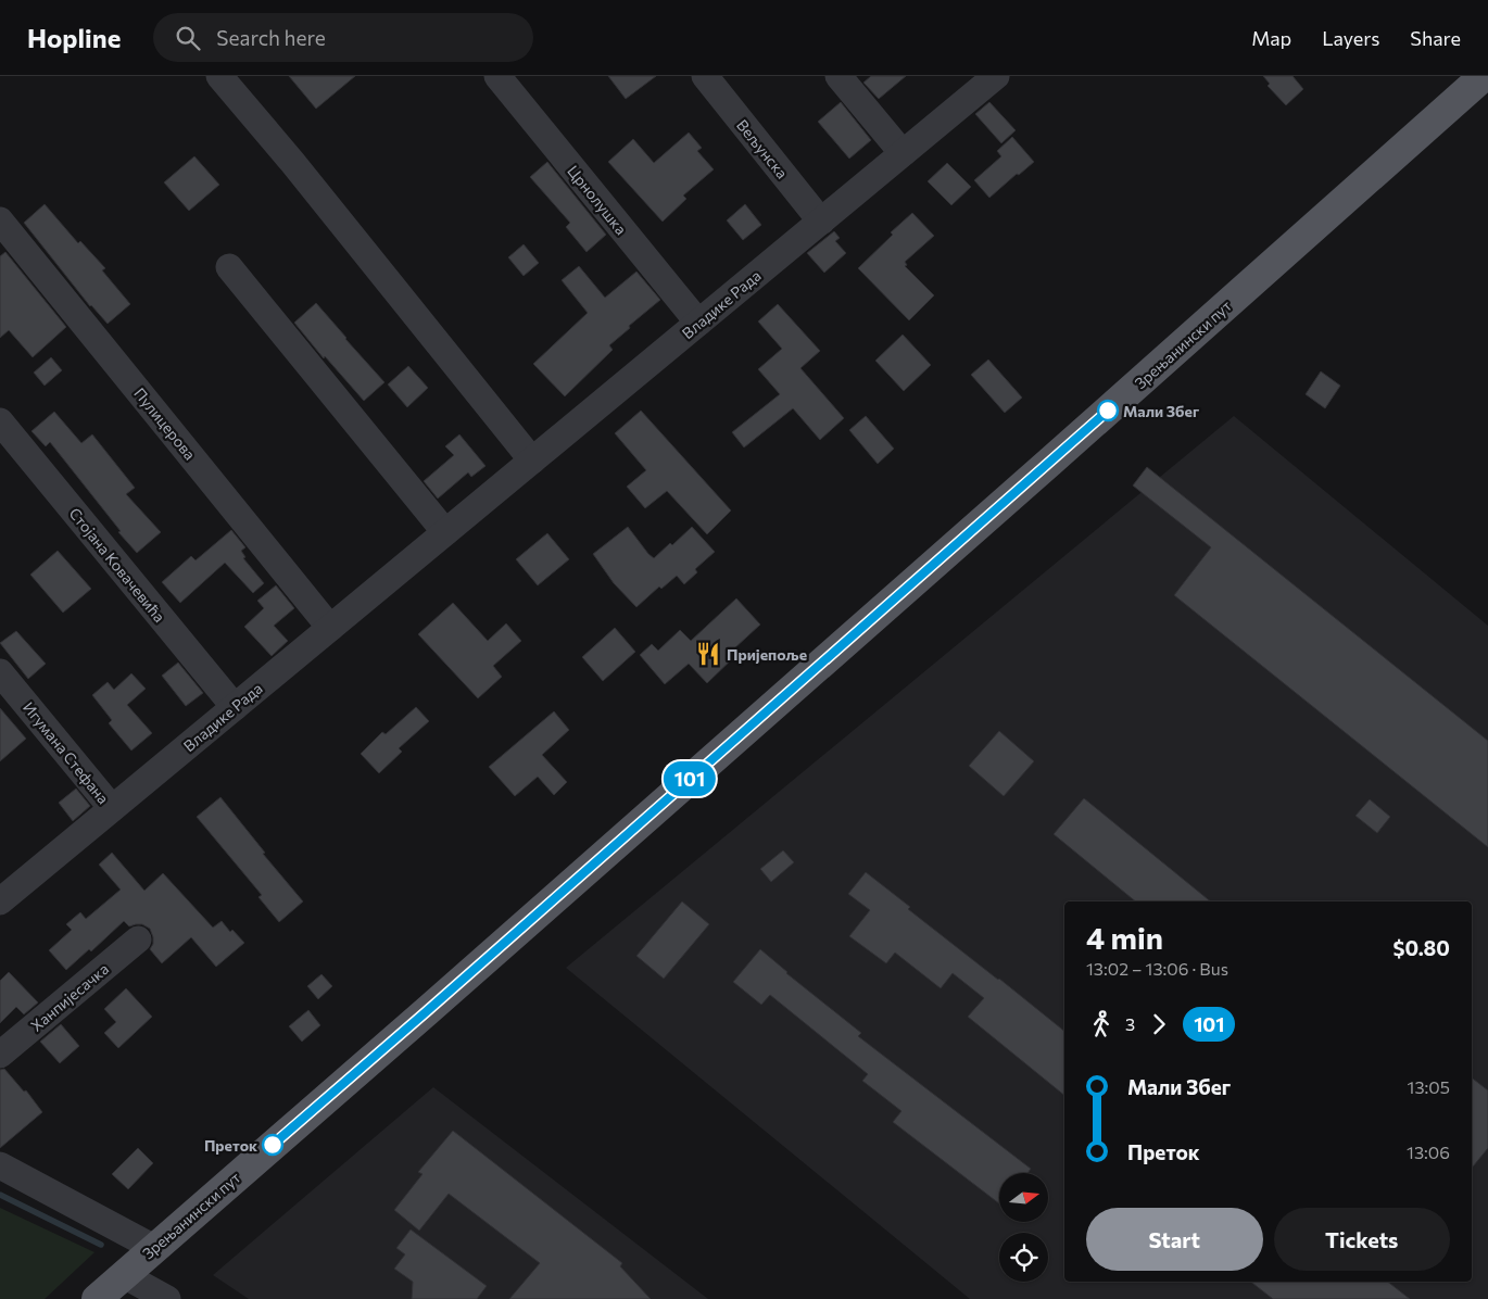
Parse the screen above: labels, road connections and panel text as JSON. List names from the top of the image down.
{
  "streets": {
    "main road": ["Зрењанински пут"],
    "street": [
      "Вељунска",
      "Црнолушка",
      "Владике Рада",
      "Пулицерова",
      "Стојана Ковачевића",
      "Игумана Стефана",
      "Ханпијесачка"
    ]
  },
  "crossings": [
    ["Вељунска", "Владике Рада"],
    ["Црнолушка", "Владике Рада"],
    ["Владике Рада", "Пулицерова"],
    ["Владике Рада", "Стојана Ковачевића"],
    ["Владике Рада", "Игумана Стефана"]
  ],
  "places": {
    "other": ["Мали Збег", "Преток"],
    "restaurant": ["Пријепоље"]
  },
  "lines": ["bus line 101"],
  "north": "right",
  "page": {
    "header": "Hopline",
    "search": "Search here",
    "nav": ["Map", "Layers", "Share"],
    "on_map": "101",
    "heading": ["4 min", "13:02 – 13:06 · Bus", "$0.80"],
    "legs": ["3", "101"],
    "list": [
      {
        "name": "Мали Збег",
        "value": "13:05"
      },
      {
        "name": "Преток",
        "value": "13:06"
      }
    ],
    "buttons": ["Start", "Tickets"]
  }
}
